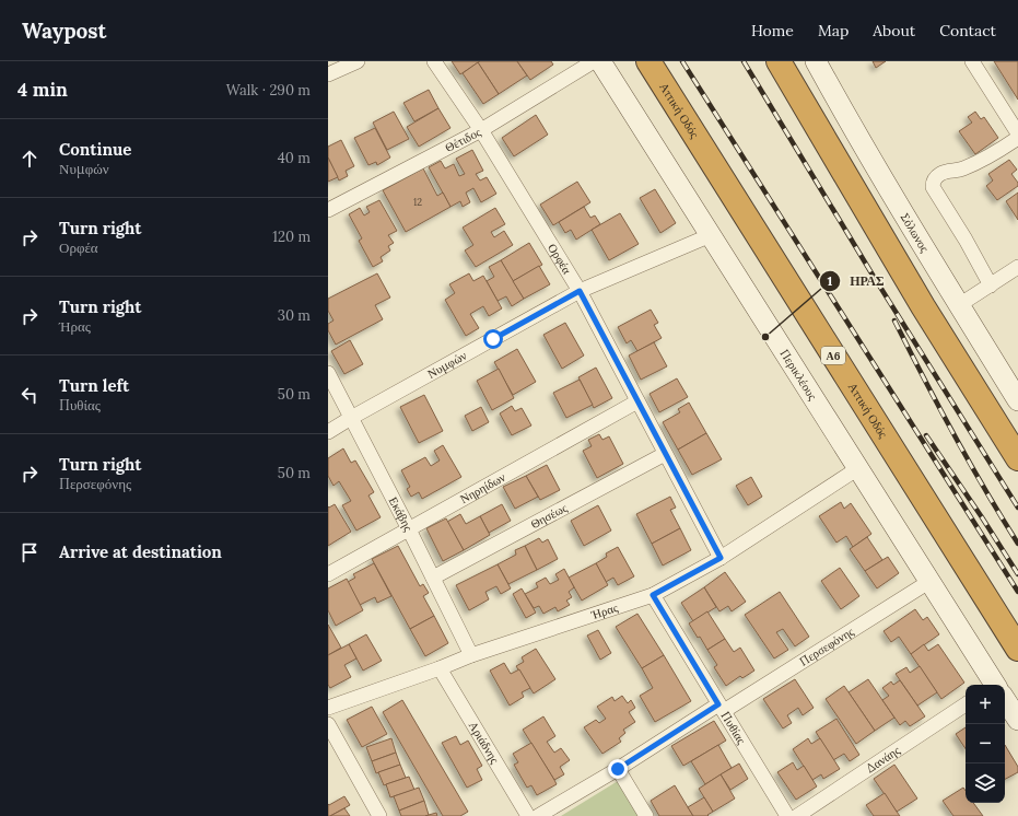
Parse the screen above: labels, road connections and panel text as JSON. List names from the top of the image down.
{
  "streets": {
    "highway": ["Αττική Οδός", "Α6"],
    "street": [
      "Θέτιδος",
      "Σόλωνος",
      "Ορφέα",
      "Νυμφών",
      "Περικλέους",
      "Νηρηίδων",
      "Εκάβης",
      "Θησέως",
      "Ήρας",
      "Περσεφόνης",
      "Πυθίας",
      "Αριάδνης",
      "Δανάης"
    ]
  },
  "crossings": [
    ["Θέτιδος", "Ορφέα"],
    ["Ορφέα", "Νυμφών"],
    ["Ορφέα", "Νηρηίδων"],
    ["Ορφέα", "Θησέως"],
    ["Ορφέα", "Ήρας"],
    ["Νυμφών", "Περικλέους"],
    ["Νυμφών", "Εκάβης"],
    ["Περικλέους", "Ήρας"],
    ["Περικλέους", "Περσεφόνης"],
    ["Νηρηίδων", "Εκάβης"],
    ["Εκάβης", "Θησέως"],
    ["Εκάβης", "Ήρας"],
    ["Ήρας", "Πυθίας"],
    ["Ήρας", "Αριάδνης"],
    ["Περσεφόνης", "Πυθίας"]
  ],
  "places": ["ΗΡΑΣ"],
  "house_numbers": ["12"],
  "page": {
    "header": "Waypost",
    "nav": [
      "Home",
      "Map",
      "About",
      "Contact"
    ],
    "heading": ["4 min", "Walk · 290 m"],
    "list": [
      ["Continue", "Νυμφών", "40 m"],
      ["Turn right", "Ορφέα", "120 m"],
      ["Turn right", "Ήρας", "30 m"],
      ["Turn left", "Πυθίας", "50 m"],
      ["Turn right", "Περσεφόνης", "50 m"],
      "Arrive at destination"
    ],
    "map_buttons": ["+", "−"]
  }
}
